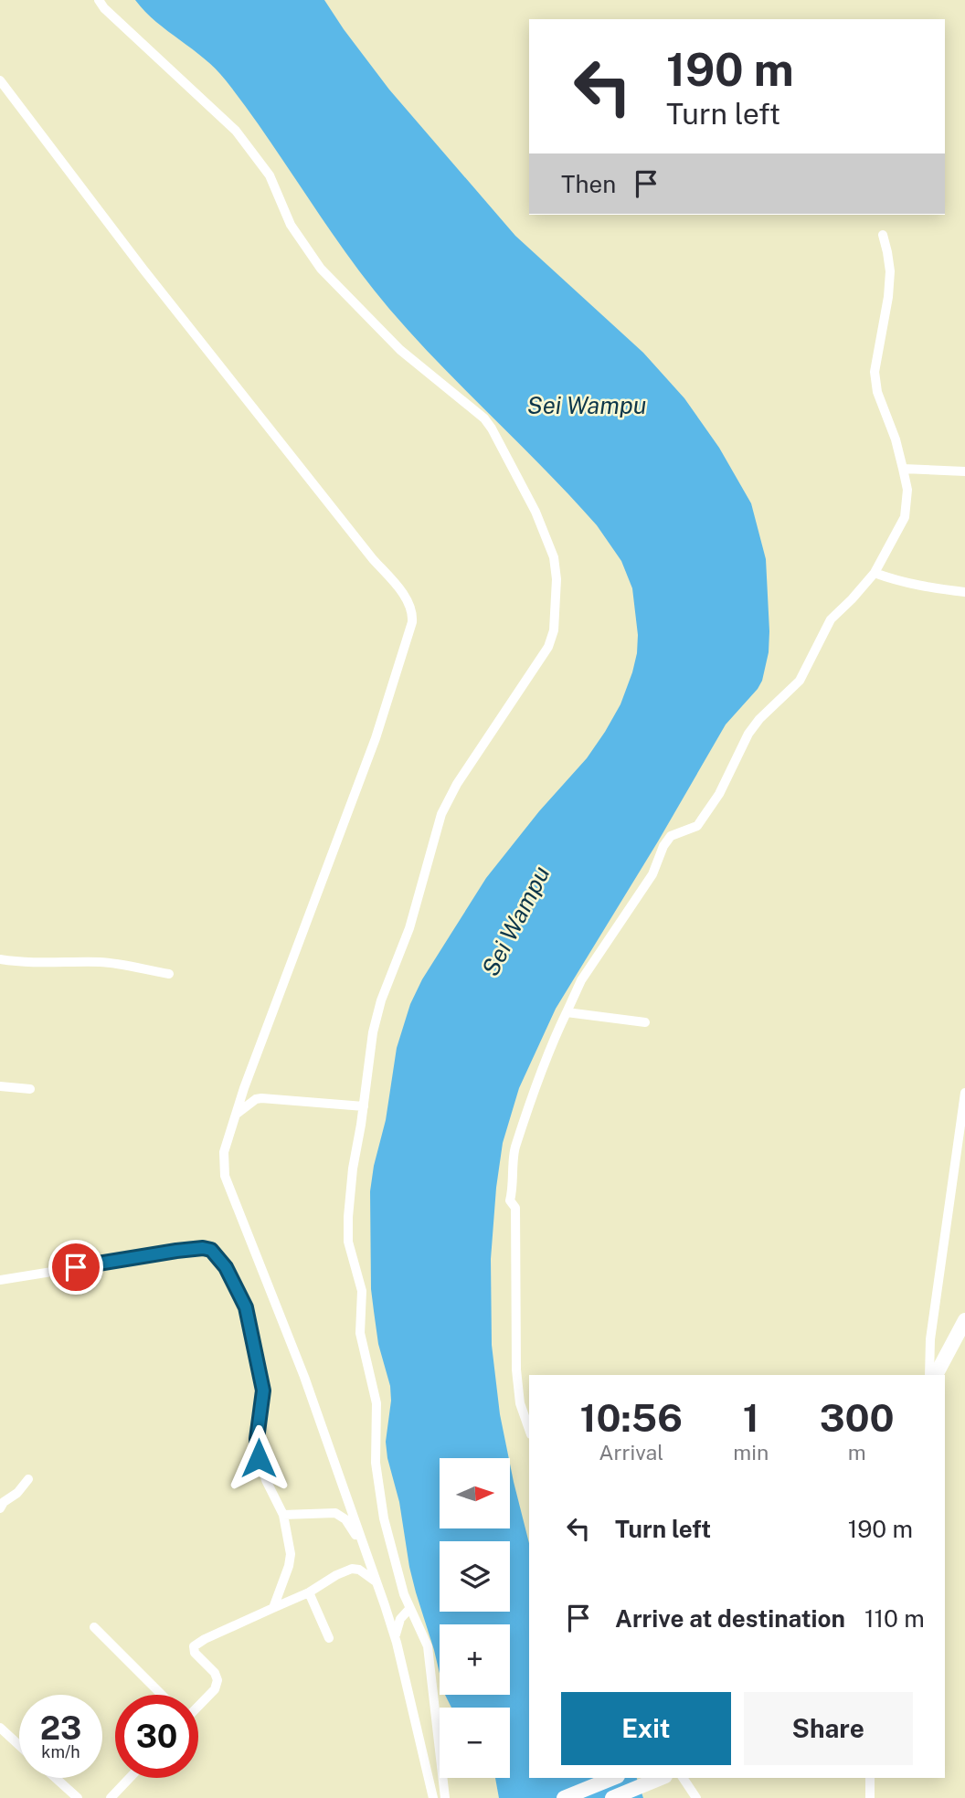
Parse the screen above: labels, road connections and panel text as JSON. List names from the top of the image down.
{
  "water": ["Sei Wampu"],
  "north": "right",
  "page": {
    "turn": ["190 m", "Turn left"],
    "then": "Then",
    "eta": [
      "10:56",
      "Arrival",
      "1",
      "min",
      "300",
      "m"
    ],
    "map_buttons": ["+", "−"],
    "list": [
      {
        "name": "Turn left",
        "value": "190 m"
      },
      {
        "name": "Arrive at destination",
        "value": "110 m"
      }
    ],
    "buttons": ["Exit", "Share"],
    "speed": "23 km/h",
    "limit": "30"
  }
}
